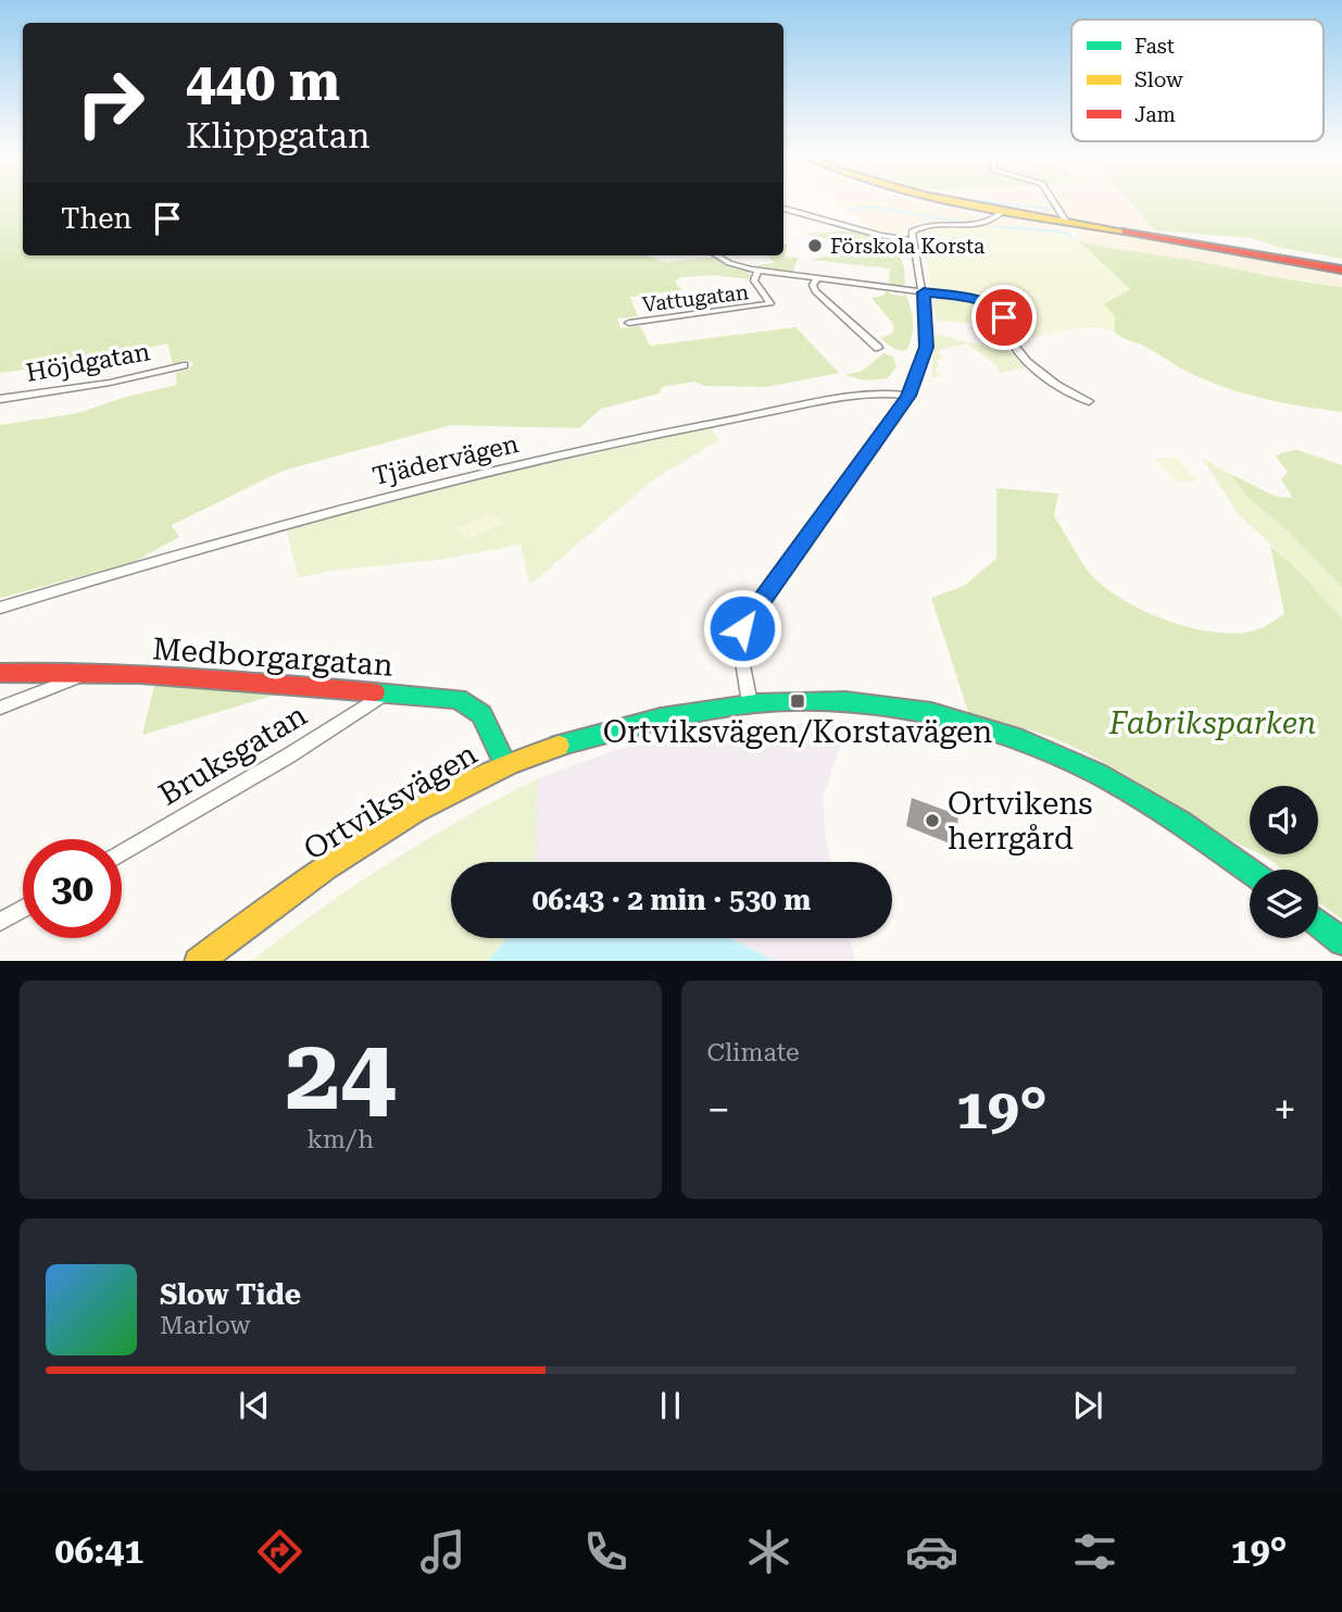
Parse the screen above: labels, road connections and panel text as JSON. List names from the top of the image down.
{
  "streets": {
    "street": [
      "Vattugatan",
      "Höjdgatan",
      "Tjädervägen",
      "Medborgargatan",
      "Bruksgatan",
      "Ortviksvägen"
    ]
  },
  "crossings": [
    ["Medborgargatan", "Bruksgatan"],
    ["Medborgargatan", "Ortviksvägen"]
  ],
  "parks": ["Fabriksparken"],
  "places": {
    "other": ["Förskola Korsta", "Ortvikens herrgård"],
    "transit": ["Ortviksvägen/Korstavägen"]
  },
  "legend": ["Fast", "Slow", "Jam"],
  "page": {
    "turn": ["440 m", "Klippgatan"],
    "then": "Then",
    "limit": "30",
    "trip": "06:43 · 2 min · 530 m",
    "tile": [
      ["24", "km/h"],
      "Climate"
    ],
    "heat": ["−", "19°", "+"],
    "song": ["Slow Tide", "Marlow"],
    "tabs": ["06:41", "19°"]
  }
}
